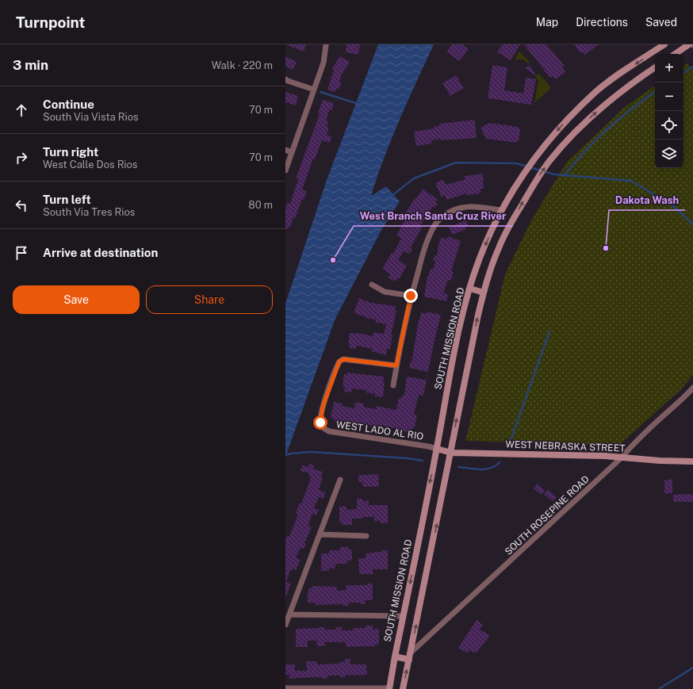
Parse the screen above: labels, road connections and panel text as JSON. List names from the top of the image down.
{
  "streets": {
    "main road": ["SOUTH MISSION ROAD", "WEST NEBRASKA STREET"],
    "street": ["WEST LADO AL RIO", "SOUTH ROSEPINE ROAD"]
  },
  "crossings": [
    ["SOUTH MISSION ROAD", "WEST LADO AL RIO"],
    ["SOUTH MISSION ROAD", "WEST NEBRASKA STREET"],
    ["WEST LADO AL RIO", "WEST NEBRASKA STREET"],
    ["WEST NEBRASKA STREET", "SOUTH ROSEPINE ROAD"]
  ],
  "places": ["Dakota Wash", "West Branch Santa Cruz River"],
  "page": {
    "header": "Turnpoint",
    "nav": ["Map", "Directions", "Saved"],
    "heading": ["3 min", "Walk · 220 m"],
    "map_buttons": ["+", "−"],
    "list": [
      ["Continue", "South Via Vista Rios", "70 m"],
      ["Turn right", "West Calle Dos Rios", "70 m"],
      ["Turn left", "South Via Tres Rios", "80 m"],
      "Arrive at destination"
    ],
    "buttons": ["Save", "Share"]
  }
}
